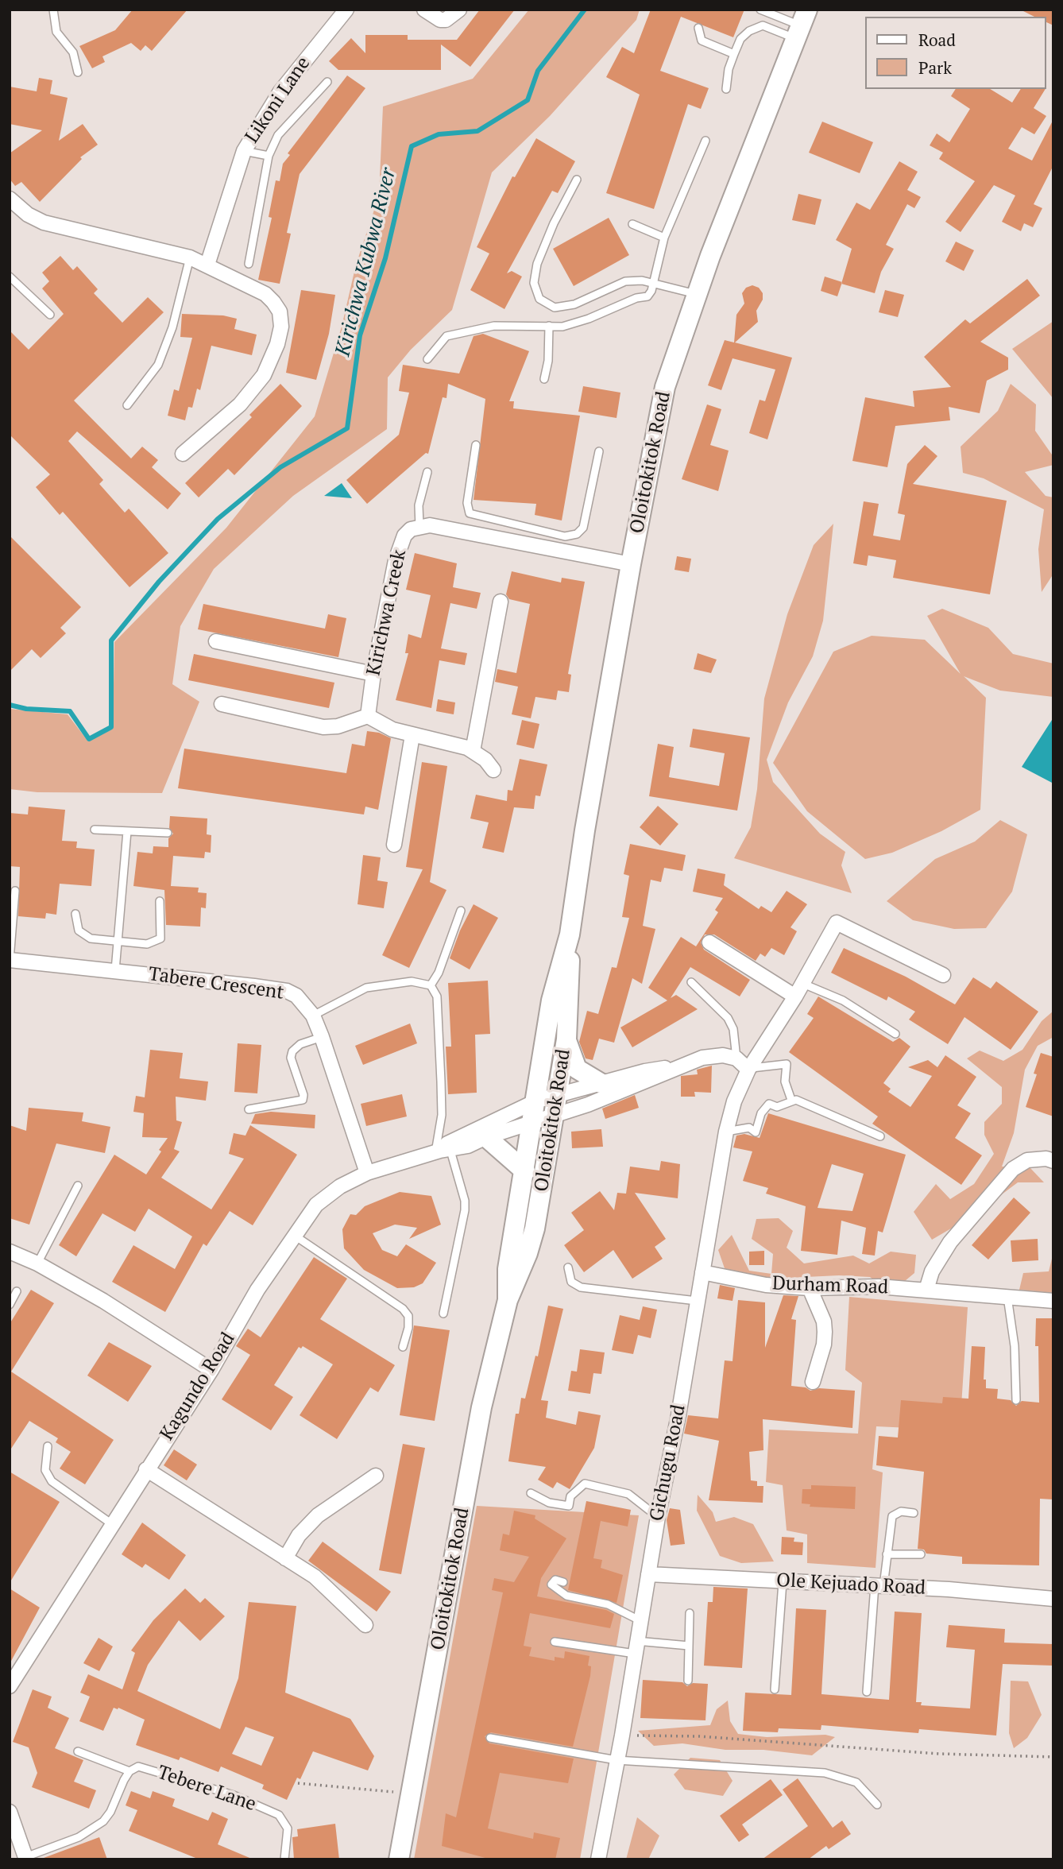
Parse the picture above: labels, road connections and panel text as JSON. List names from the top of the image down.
{
  "streets": {
    "main road": ["Oloitokitok Road"],
    "street": [
      "Likoni Lane",
      "Kirichwa Creek",
      "Tabere Crescent",
      "Durham Road",
      "Kagundo Road",
      "Gichugu Road",
      "Ole Kejuado Road"
    ],
    "lane": ["Tebere Lane"]
  },
  "crossings": [
    ["Oloitokitok Road", "Kirichwa Creek"],
    ["Oloitokitok Road", "Kagundo Road"],
    ["Tabere Crescent", "Kagundo Road"],
    ["Durham Road", "Gichugu Road"],
    ["Gichugu Road", "Ole Kejuado Road"]
  ],
  "water": ["Kirichwa Kubwa River"],
  "legend": ["Road", "Park"]
}
